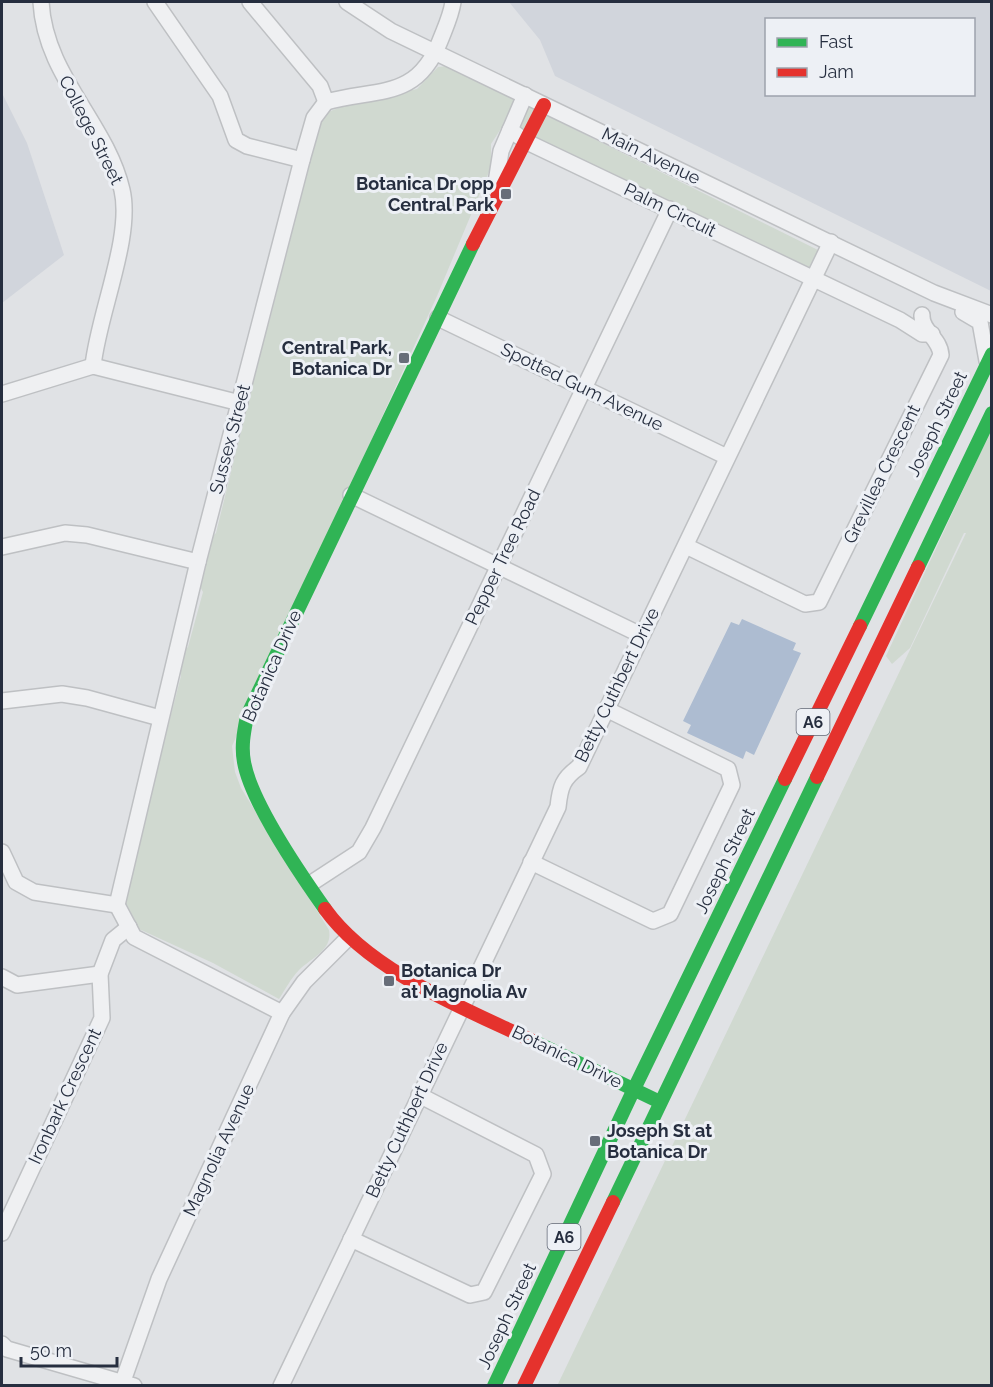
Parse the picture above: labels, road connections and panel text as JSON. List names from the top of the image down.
{
  "streets": {
    "main road": ["Joseph Street", "Botanica Drive", "A6"],
    "street": [
      "College Street",
      "Main Avenue",
      "Palm Circuit",
      "Spotted Gum Avenue",
      "Sussex Street",
      "Grevillea Crescent",
      "Pepper Tree Road",
      "Betty Cuthbert Drive",
      "Ironbark Crescent",
      "Magnolia Avenue"
    ]
  },
  "crossings": [
    ["Main Avenue", "Joseph Street"],
    ["Main Avenue", "Botanica Drive"],
    ["Main Avenue", "Betty Cuthbert Drive"],
    ["Palm Circuit", "Pepper Tree Road"],
    ["Palm Circuit", "Botanica Drive"],
    ["Palm Circuit", "Betty Cuthbert Drive"],
    ["Spotted Gum Avenue", "Pepper Tree Road"],
    ["Spotted Gum Avenue", "Botanica Drive"],
    ["Spotted Gum Avenue", "Betty Cuthbert Drive"],
    ["Joseph Street", "Botanica Drive"],
    ["Grevillea Crescent", "Betty Cuthbert Drive"],
    ["Pepper Tree Road", "Botanica Drive"],
    ["Botanica Drive", "Betty Cuthbert Drive"],
    ["Botanica Drive", "A6"],
    ["Botanica Drive", "Magnolia Avenue"]
  ],
  "places": {
    "transit": [
      "Botanica Dr opp Central Park",
      "Central Park, Botanica Dr",
      "Botanica Dr at Magnolia Av",
      "Joseph St at Botanica Dr"
    ]
  },
  "legend": ["Fast", "Jam"],
  "scale_bar": "50 m"
}
